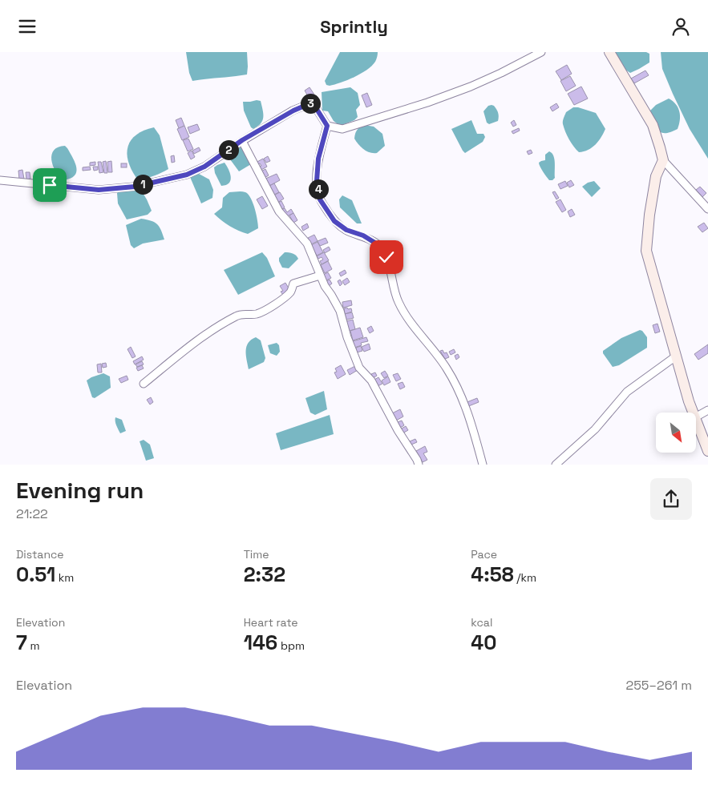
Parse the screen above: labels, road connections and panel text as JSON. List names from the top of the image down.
{
  "north": "bottom right",
  "page": {
    "header": "Sprintly",
    "pins": [
      "3",
      "2",
      "1",
      "4"
    ],
    "heading": ["Evening run", "21:22"],
    "stats": [
      ["Distance", "0.51 km"],
      ["Time", "2:32"],
      ["Pace", "4:58 /km"],
      ["Elevation", "7 m"],
      ["Heart rate", "146 bpm"],
      ["kcal", "40"]
    ],
    "chart": ["Elevation", "255–261 m"]
  }
}
